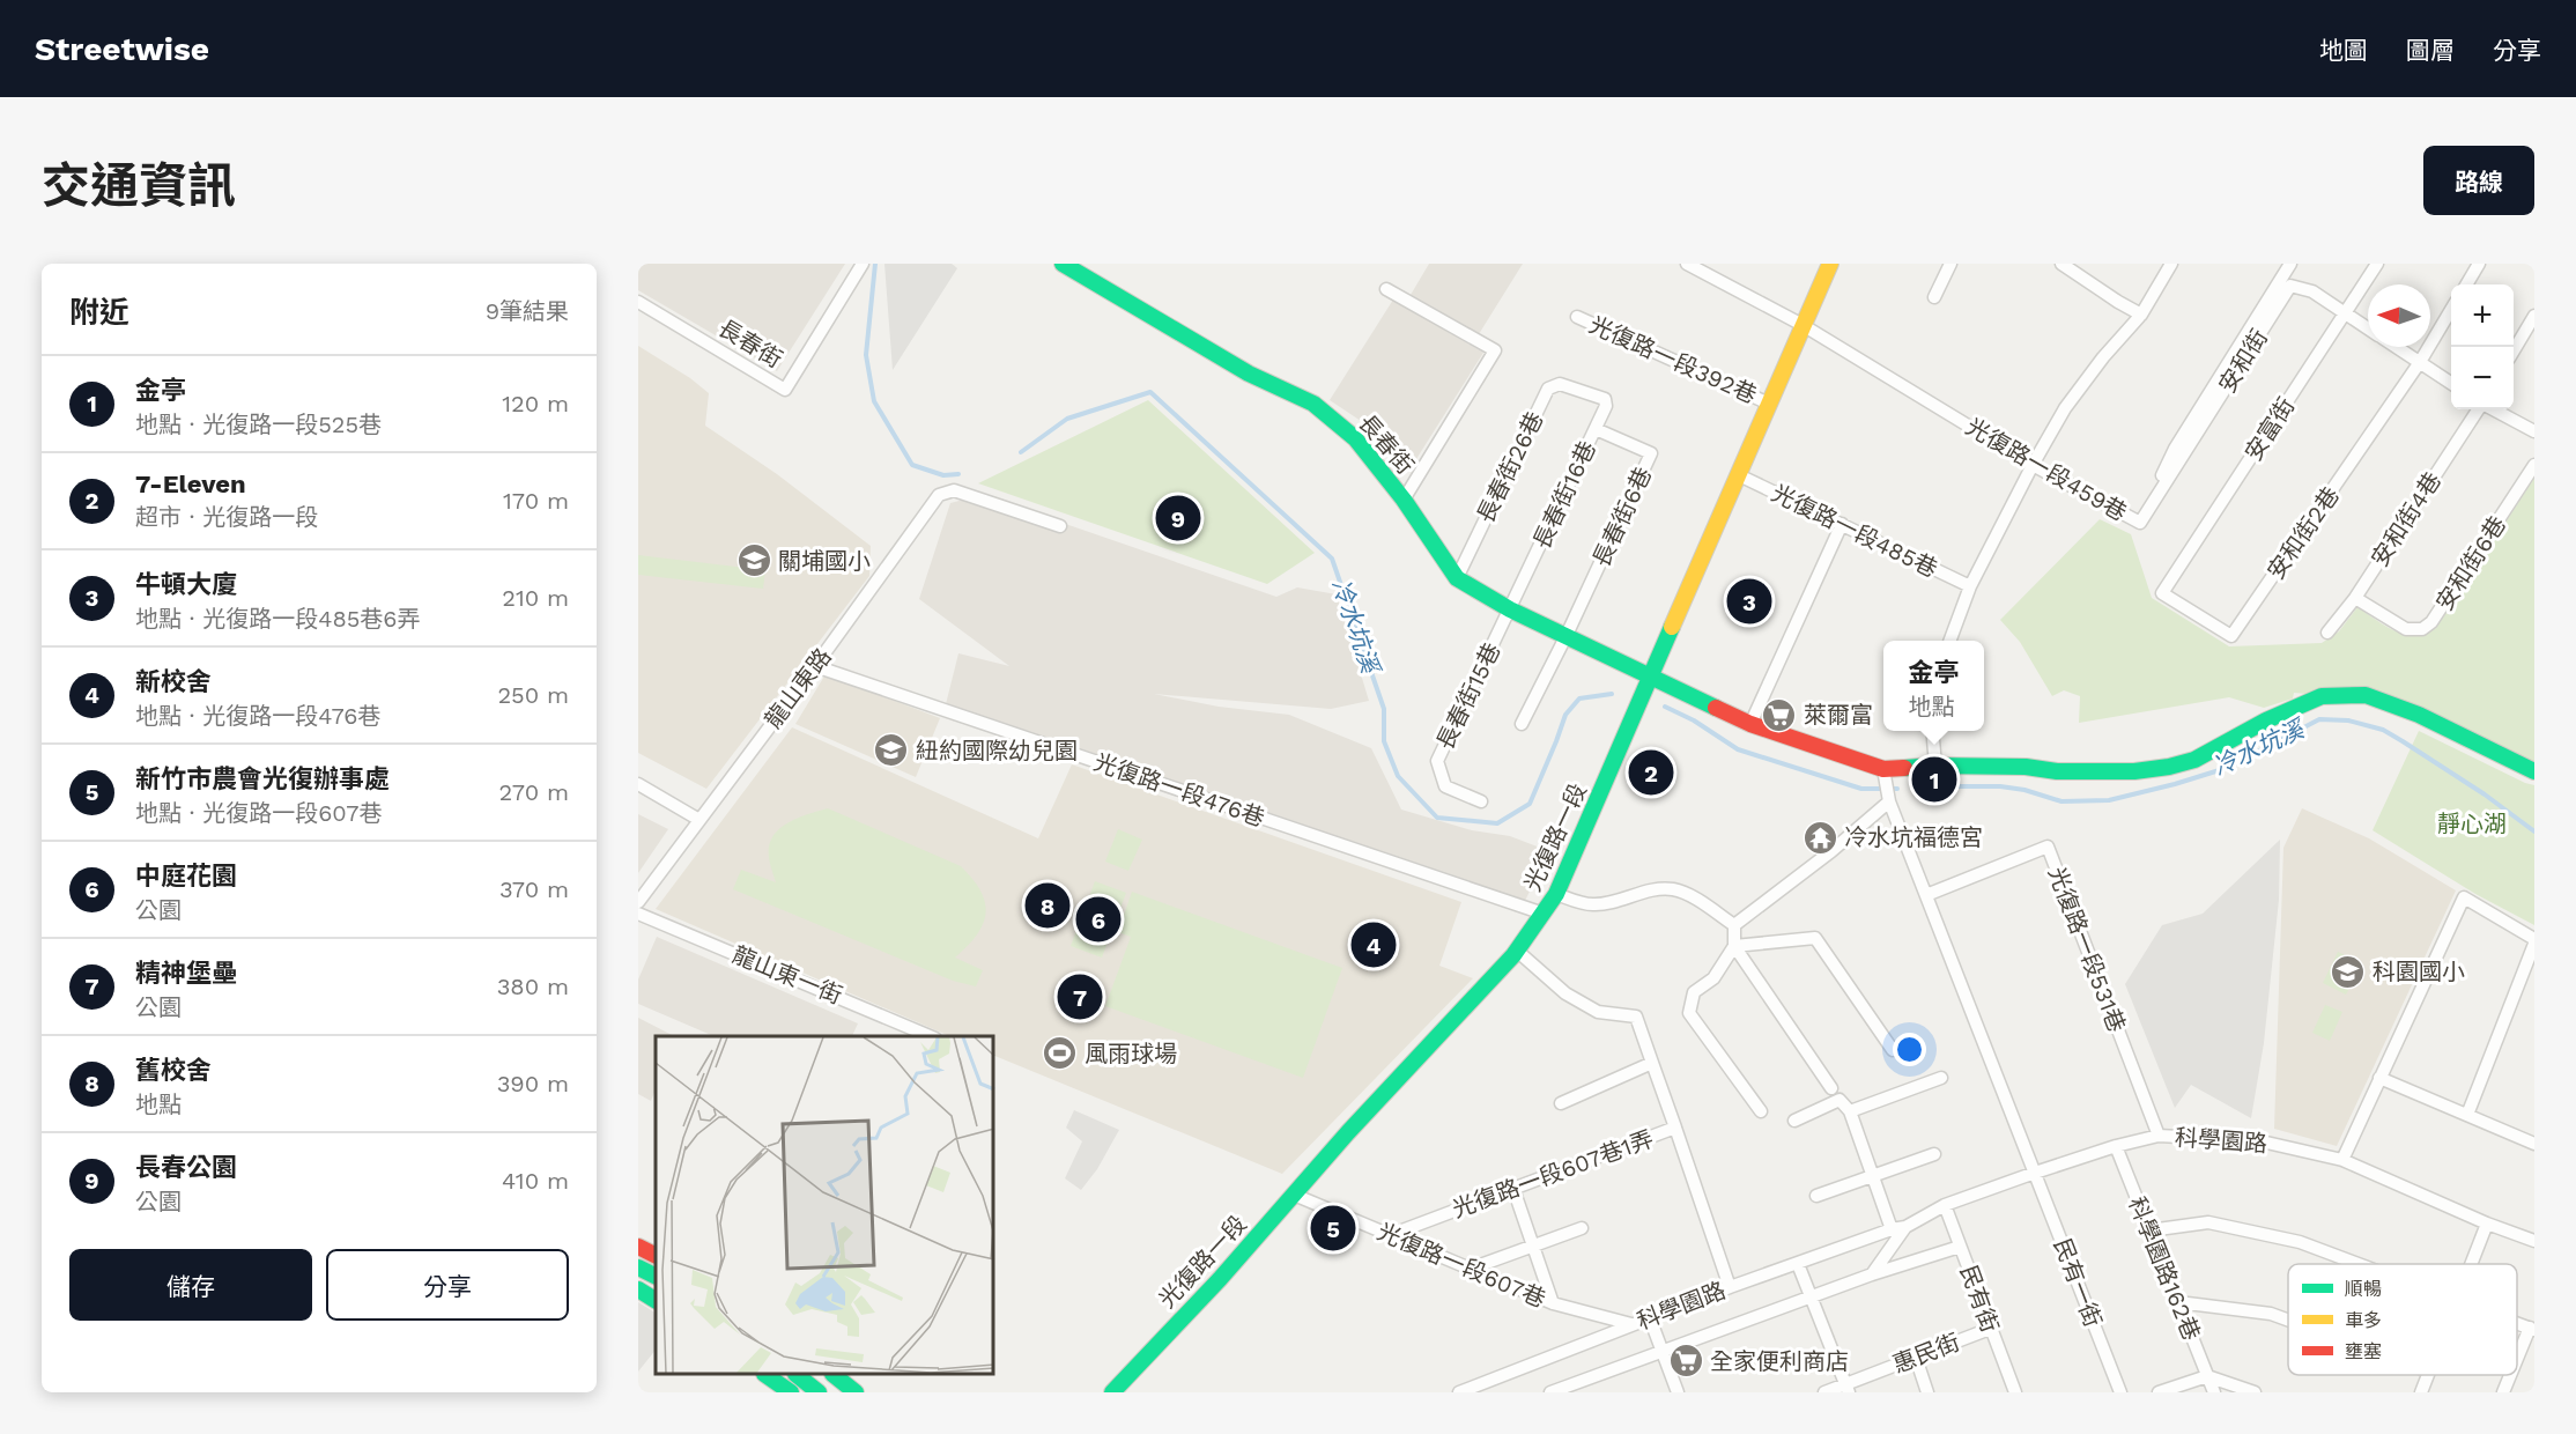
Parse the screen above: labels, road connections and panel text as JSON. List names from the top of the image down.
{
  "streets": {
    "street": [
      "長春街",
      "光復路一段392巷",
      "安和街",
      "安富街",
      "長春街26巷",
      "光復路一段459巷",
      "長春街16巷",
      "長春街6巷",
      "安和街4巷",
      "光復路一段485巷",
      "安和街2巷",
      "安和街6巷",
      "龍山東路",
      "長春街15巷",
      "光復路一段476巷",
      "光復路一段",
      "光復路一段531巷",
      "龍山東一街",
      "科學園路",
      "光復路一段607巷1弄",
      "光復路一段607巷",
      "科學園路162巷",
      "民有一街",
      "民有街",
      "惠民街"
    ]
  },
  "crossings": [
    ["長春街", "長春街26巷"],
    ["長春街", "長春街16巷"],
    ["長春街", "長春街6巷"],
    ["長春街", "長春街15巷"],
    ["長春街", "光復路一段"],
    ["光復路一段392巷", "光復路一段"],
    ["安和街", "安富街"],
    ["安和街", "光復路一段459巷"],
    ["安和街", "安和街2巷"],
    ["安富街", "安和街2巷"],
    ["長春街26巷", "長春街16巷"],
    ["光復路一段459巷", "光復路一段"],
    ["長春街16巷", "長春街6巷"],
    ["長春街16巷", "長春街15巷"],
    ["安和街4巷", "安和街6巷"],
    ["光復路一段485巷", "光復路一段"],
    ["龍山東路", "光復路一段476巷"],
    ["光復路一段476巷", "光復路一段"],
    ["光復路一段", "光復路一段607巷1弄"],
    ["光復路一段", "光復路一段607巷"],
    ["光復路一段531巷", "科學園路"],
    ["科學園路", "光復路一段607巷"],
    ["科學園路", "科學園路162巷"],
    ["科學園路", "民有一街"],
    ["科學園路", "民有街"],
    ["光復路一段607巷1弄", "光復路一段607巷"],
    ["民有街", "惠民街"]
  ],
  "water": ["冷水坑溪"],
  "parks": ["靜心湖"],
  "places": {
    "school or university": ["關埔國小", "紐約國際幼兒園", "科園國小"],
    "supermarket": ["萊爾富", "全家便利商店"],
    "temple": ["冷水坑福德宮"],
    "sports": ["風雨球場"]
  },
  "legend": ["順暢", "車多", "壅塞"],
  "north": "left",
  "page": {
    "header": "Streetwise",
    "nav": ["地圖", "圖層", "分享"],
    "title": "交通資訊",
    "buttons": [
      "路線",
      ["儲存", "分享"]
    ],
    "heading": ["附近", "9筆結果"],
    "map_buttons": ["+", "−"],
    "list": [
      {
        "mark": "1",
        "name": "金亭",
        "note": "地點 · 光復路一段525巷",
        "value": "120 m"
      },
      {
        "mark": "2",
        "name": "7-Eleven",
        "note": "超市 · 光復路一段",
        "value": "170 m"
      },
      {
        "mark": "3",
        "name": "牛頓大廈",
        "note": "地點 · 光復路一段485巷6弄",
        "value": "210 m"
      },
      {
        "mark": "4",
        "name": "新校舍",
        "note": "地點 · 光復路一段476巷",
        "value": "250 m"
      },
      {
        "mark": "5",
        "name": "新竹市農會光復辦事處",
        "note": "地點 · 光復路一段607巷",
        "value": "270 m"
      },
      {
        "mark": "6",
        "name": "中庭花園",
        "note": "公園",
        "value": "370 m"
      },
      {
        "mark": "7",
        "name": "精神堡壘",
        "note": "公園",
        "value": "380 m"
      },
      {
        "mark": "8",
        "name": "舊校舍",
        "note": "地點",
        "value": "390 m"
      },
      {
        "mark": "9",
        "name": "長春公園",
        "note": "公園",
        "value": "410 m"
      }
    ],
    "pins": [
      "9",
      "3",
      "2",
      "1",
      "8",
      "6",
      "4",
      "7",
      "5"
    ],
    "popup": ["金亭", "地點"]
  }
}
